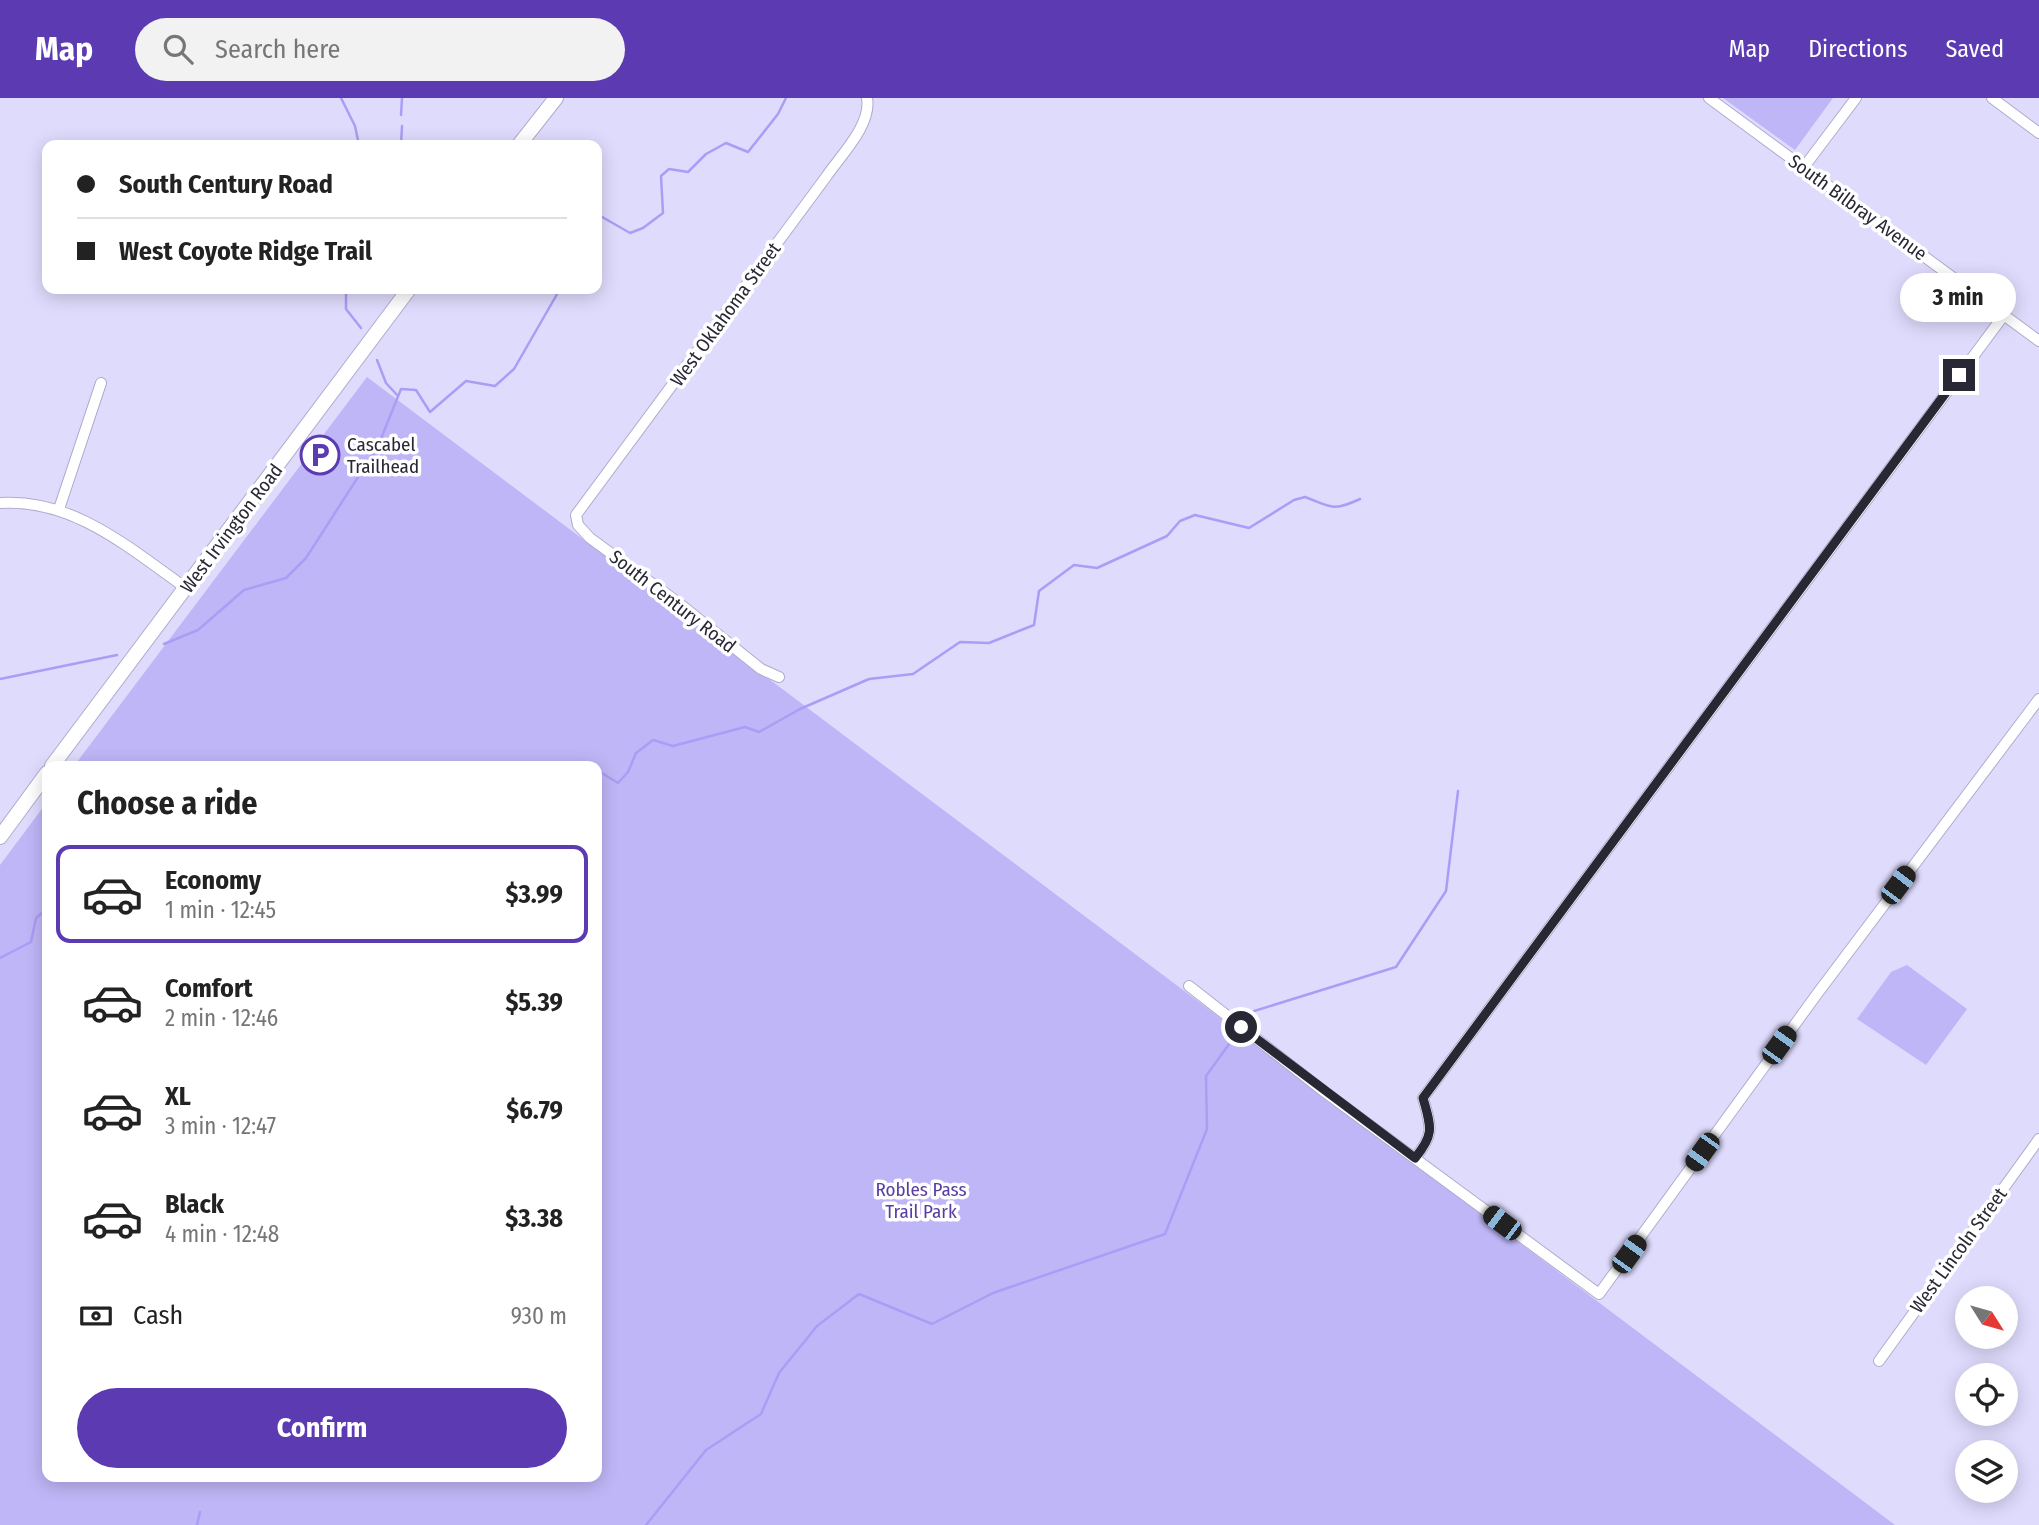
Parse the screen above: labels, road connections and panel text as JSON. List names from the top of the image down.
{
  "streets": {
    "main road": ["West Irvington Road"],
    "street": [
      "South Bilbray Avenue",
      "West Oklahoma Street",
      "South Century Road",
      "West Lincoln Street"
    ]
  },
  "crossings": [
    ["West Oklahoma Street", "South Century Road"]
  ],
  "parks": ["Robles Pass Trail Park"],
  "places": {
    "parking": ["Cascabel Trailhead"]
  },
  "north": "bottom right",
  "page": {
    "header": "Map",
    "search": "Search here",
    "nav": ["Map", "Directions", "Saved"],
    "banner": ["South Century Road", "West Coyote Ridge Trail"],
    "bubble": "3 min",
    "heading": "Choose a ride",
    "list": [
      {
        "name": "Economy",
        "note": "1 min · 12:45",
        "value": "$3.99"
      },
      {
        "name": "Comfort",
        "note": "2 min · 12:46",
        "value": "$5.39"
      },
      {
        "name": "XL",
        "note": "3 min · 12:47",
        "value": "$6.79"
      },
      {
        "name": "Black",
        "note": "4 min · 12:48",
        "value": "$3.38"
      }
    ],
    "pay": ["Cash", "930 m"],
    "buttons": "Confirm"
  }
}
